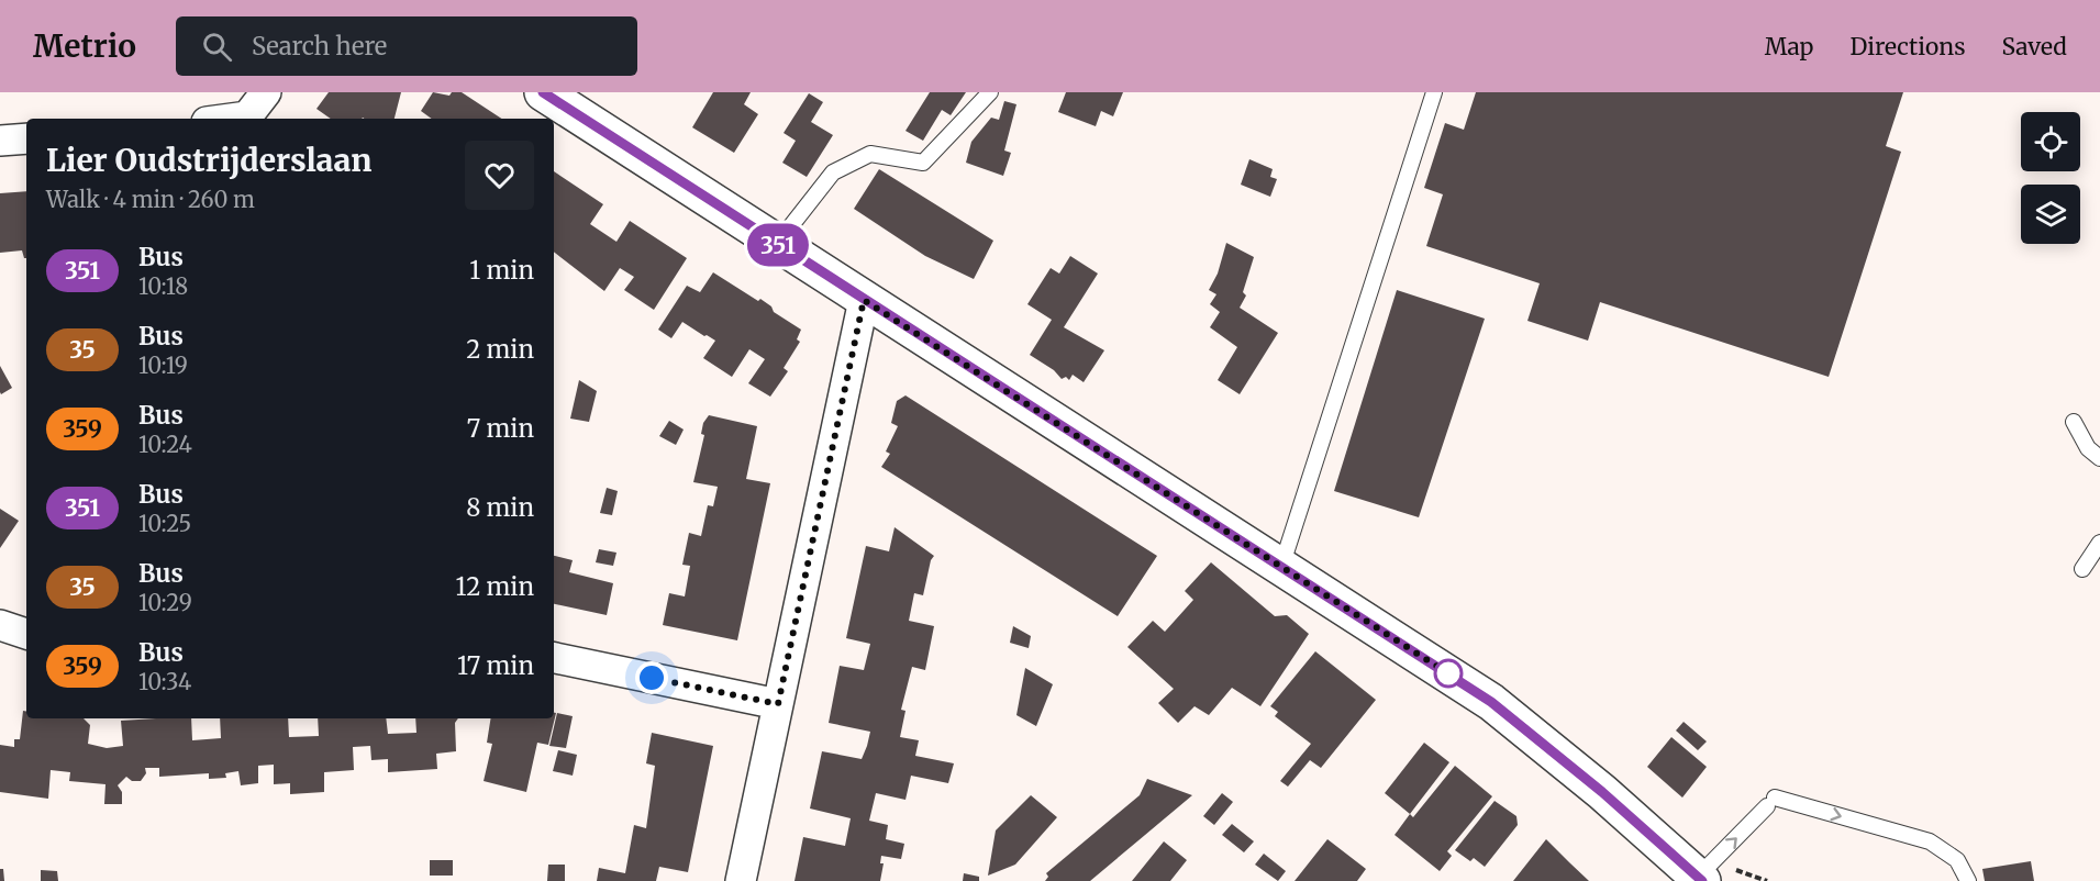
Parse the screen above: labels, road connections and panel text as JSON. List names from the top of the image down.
{
  "lines": ["bus line 351"],
  "page": {
    "header": "Metrio",
    "search": "Search here",
    "nav": ["Map", "Directions", "Saved"],
    "on_map": "351",
    "heading": ["Lier Oudstrijderslaan", "Walk · 4 min · 260 m"],
    "list": [
      {
        "mark": "351",
        "name": "Bus",
        "note": "10:18",
        "value": "1 min"
      },
      {
        "mark": "35",
        "name": "Bus",
        "note": "10:19",
        "value": "2 min"
      },
      {
        "mark": "359",
        "name": "Bus",
        "note": "10:24",
        "value": "7 min"
      },
      {
        "mark": "351",
        "name": "Bus",
        "note": "10:25",
        "value": "8 min"
      },
      {
        "mark": "35",
        "name": "Bus",
        "note": "10:29",
        "value": "12 min"
      },
      {
        "mark": "359",
        "name": "Bus",
        "note": "10:34",
        "value": "17 min"
      }
    ]
  }
}
